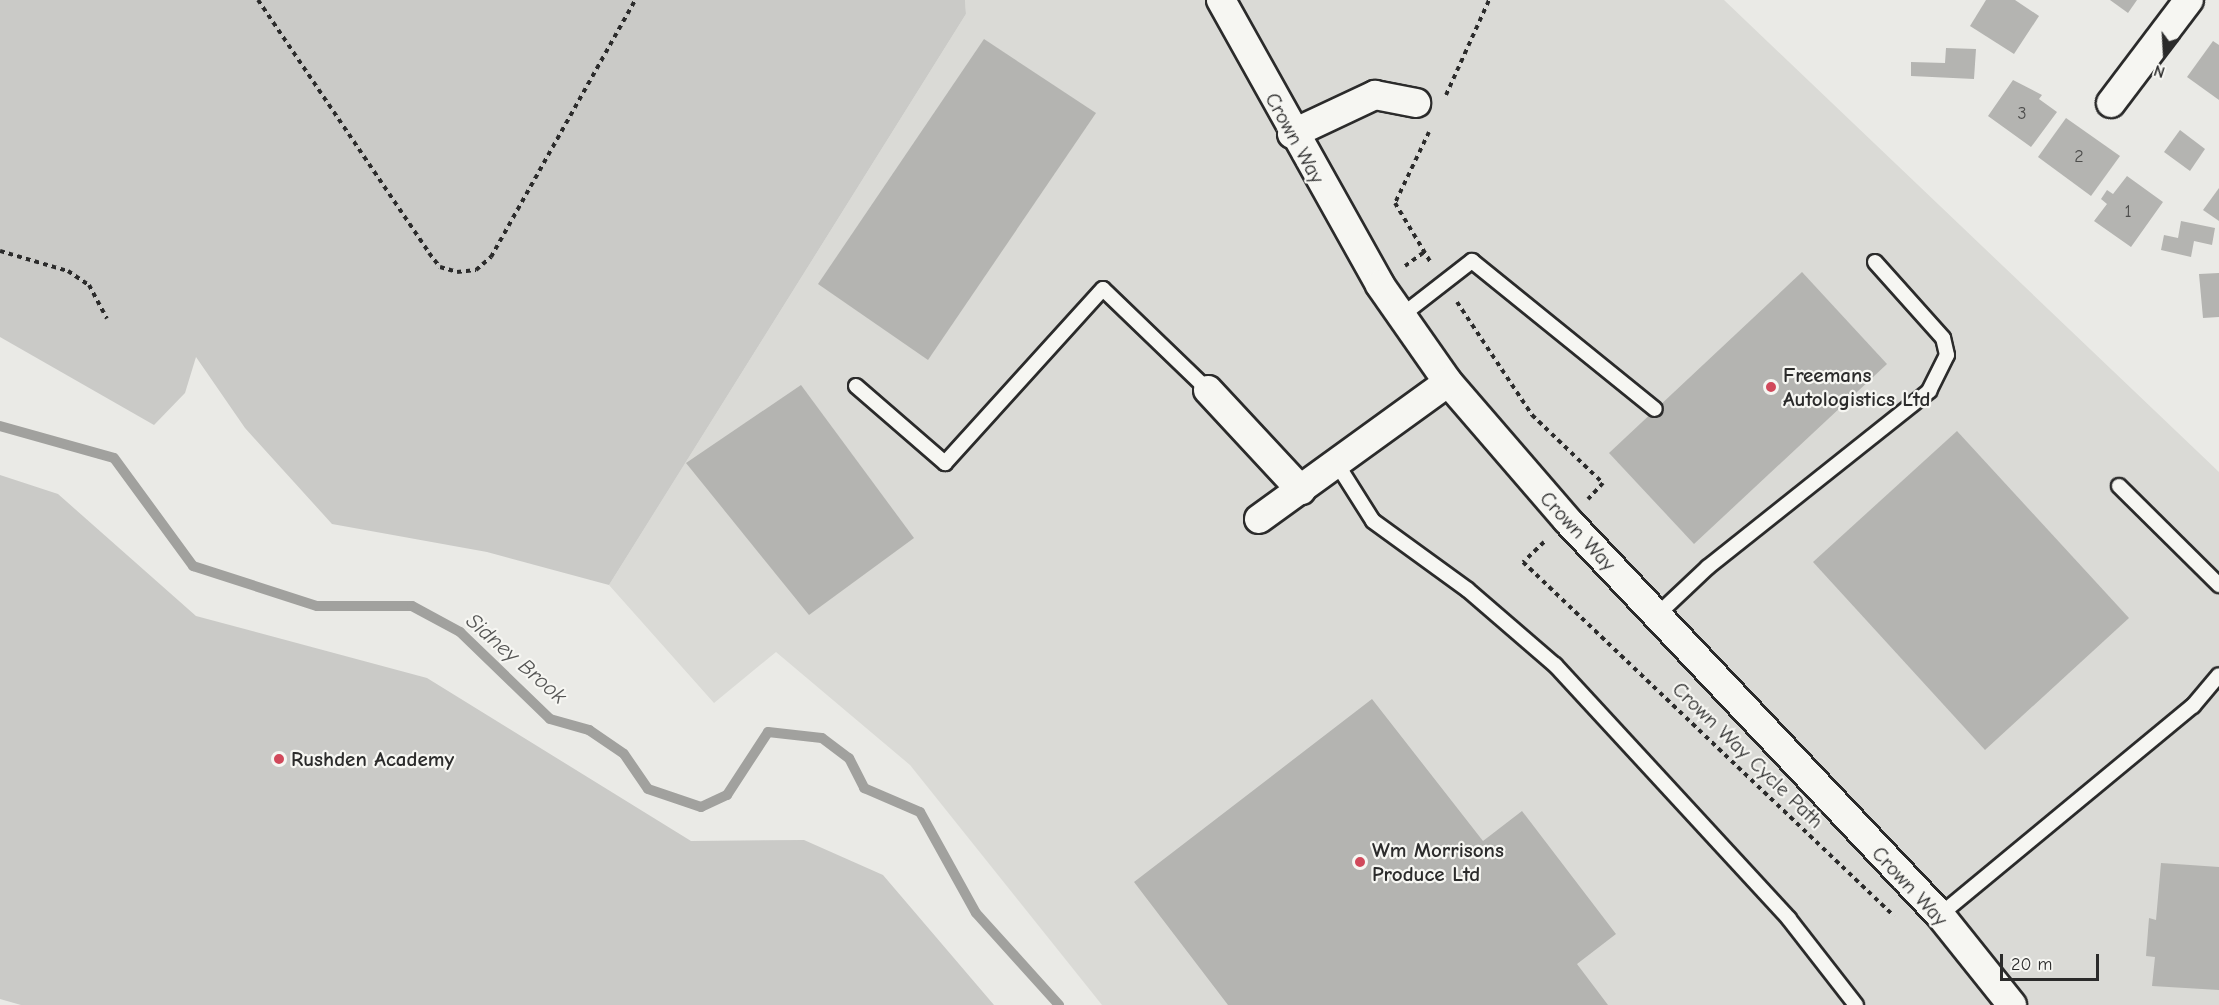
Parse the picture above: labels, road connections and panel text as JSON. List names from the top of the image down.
{
  "streets": {
    "street": ["Crown Way"],
    "path": ["Crown Way Cycle Path"]
  },
  "water": ["Sidney Brook"],
  "places": ["Freemans Autologistics Ltd", "Rushden Academy", "Wm Morrisons Produce Ltd"],
  "house_numbers": ["3", "2", "1"],
  "scale_bar": "20 m",
  "north": "bottom"
}
